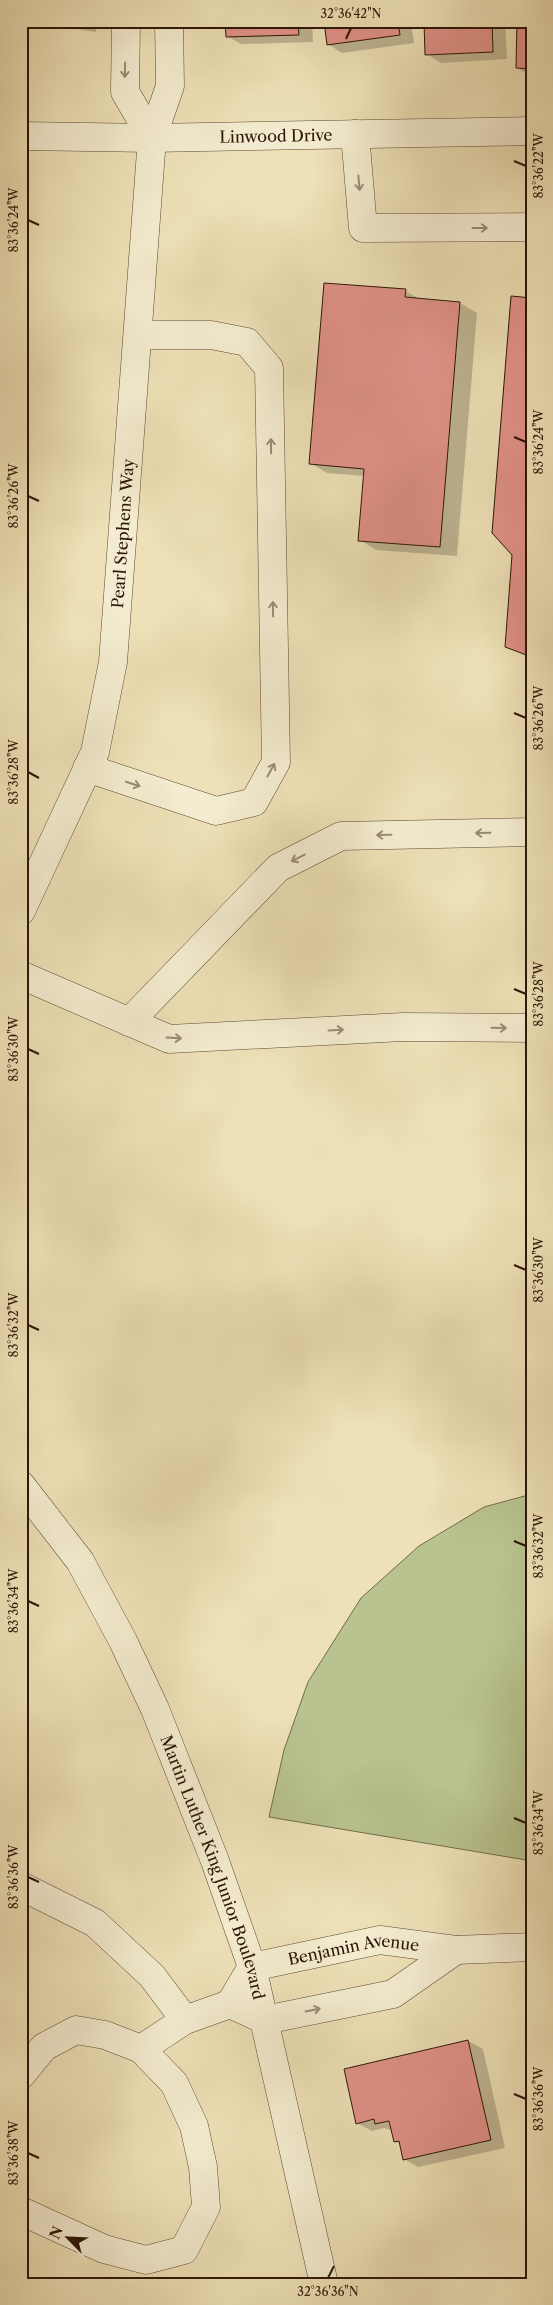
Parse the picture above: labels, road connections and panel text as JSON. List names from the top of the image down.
{
  "streets": {
    "street": [
      "Linwood Drive",
      "Pearl Stephens Way",
      "Martin Luther King Junior Boulevard",
      "Benjamin Avenue"
    ]
  },
  "crossings": [
    ["Linwood Drive", "Pearl Stephens Way"],
    ["Martin Luther King Junior Boulevard", "Benjamin Avenue"]
  ],
  "north": "top left",
  "coordinates": [
    "32°36'42\"N",
    "83°36'22\"W",
    "83°36'24\"W",
    "83°36'26\"W",
    "83°36'28\"W",
    "83°36'30\"W",
    "83°36'32\"W",
    "83°36'34\"W",
    "83°36'36\"W",
    "83°36'38\"W",
    "32°36'36\"N"
  ]
}
